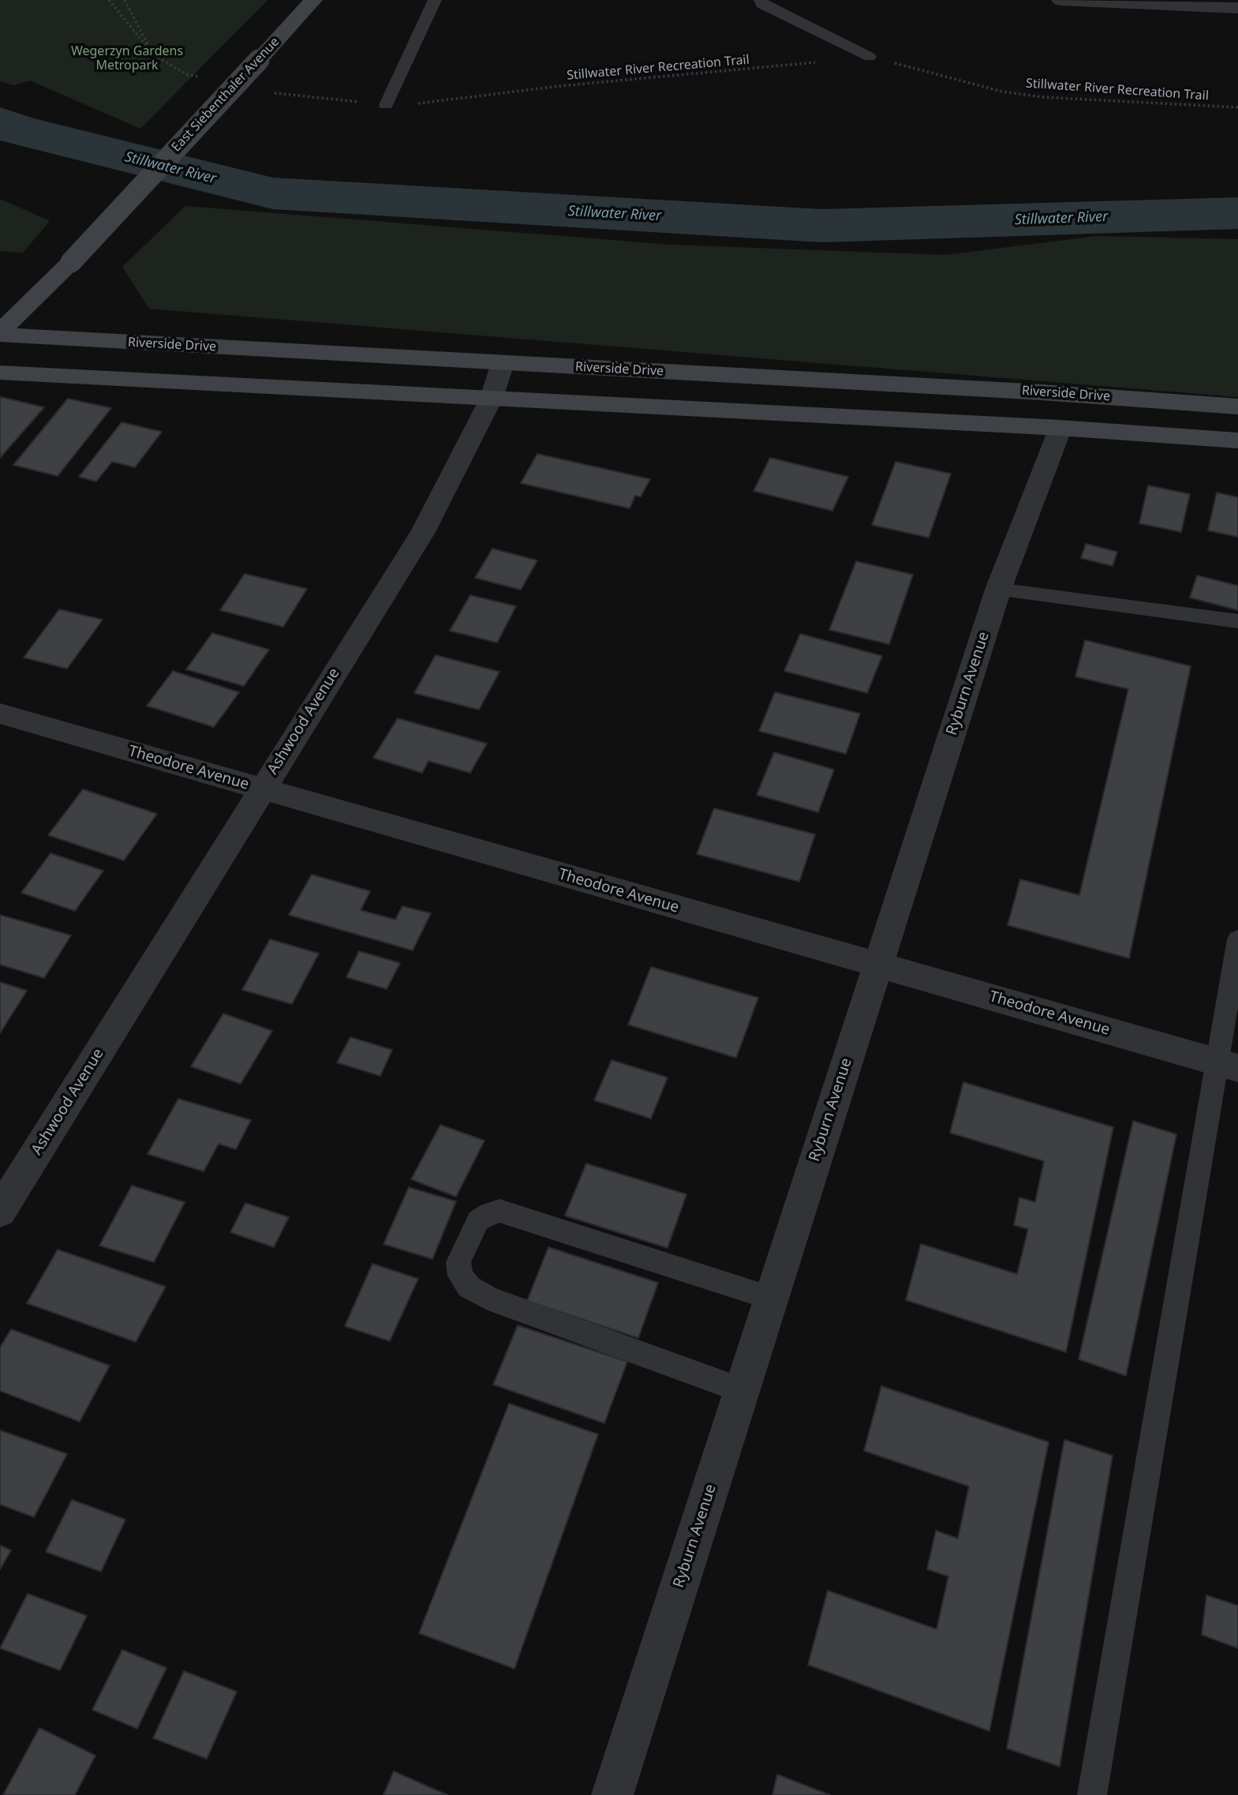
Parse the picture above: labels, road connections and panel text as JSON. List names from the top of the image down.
{
  "streets": {
    "main road": ["East Siebenthaler Avenue", "Riverside Drive"],
    "street": ["Ryburn Avenue", "Ashwood Avenue", "Theodore Avenue"],
    "path": ["Stillwater River Recreation Trail"]
  },
  "crossings": [
    ["East Siebenthaler Avenue", "Riverside Drive"],
    ["Riverside Drive", "Ashwood Avenue"],
    ["Ryburn Avenue", "Theodore Avenue"],
    ["Ashwood Avenue", "Theodore Avenue"]
  ],
  "water": ["Stillwater River"],
  "parks": ["Wegerzyn Gardens Metropark"]
}
